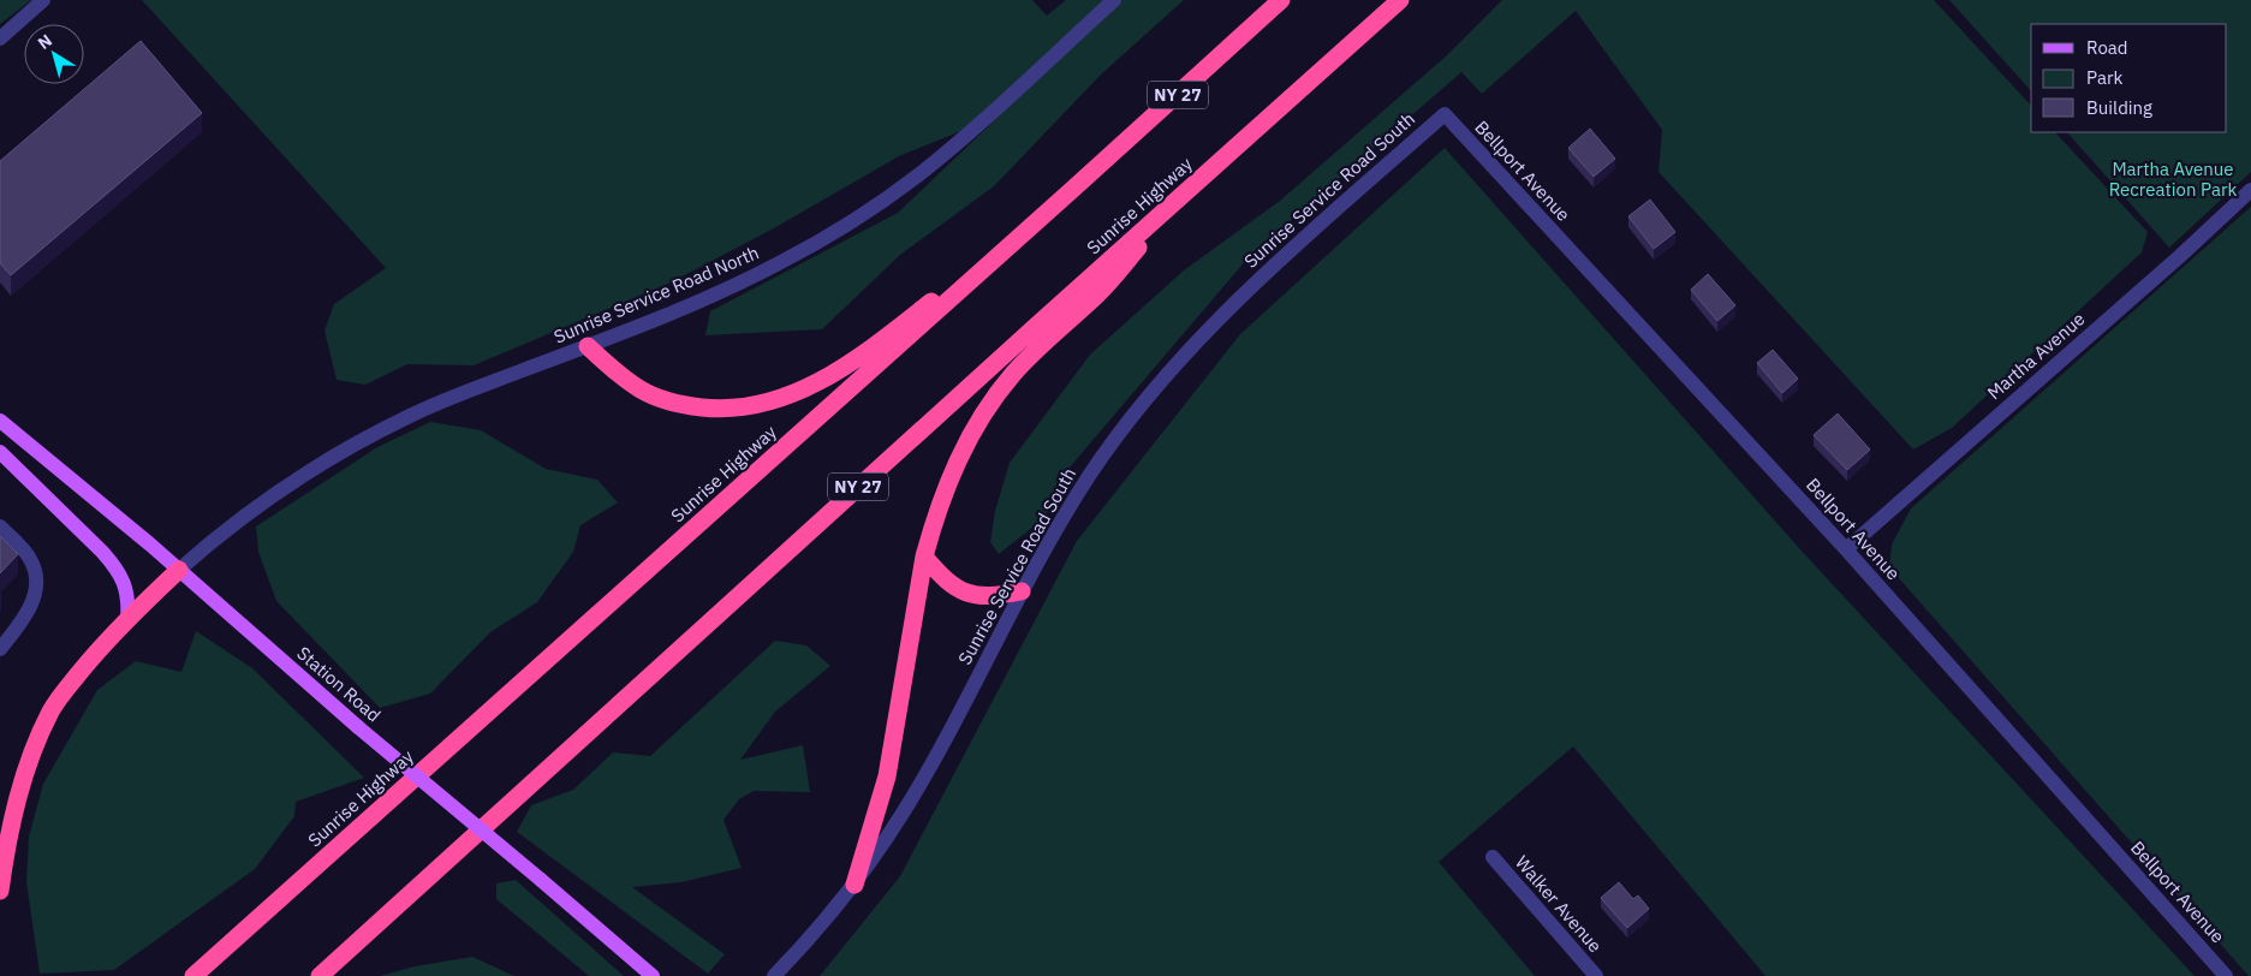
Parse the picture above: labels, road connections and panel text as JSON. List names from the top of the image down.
{
  "streets": {
    "highway": ["NY 27", "Sunrise Highway"],
    "main road": ["Station Road"],
    "street": [
      "Bellport Avenue",
      "Sunrise Service Road South",
      "Sunrise Service Road North",
      "Martha Avenue",
      "Walker Avenue"
    ]
  },
  "crossings": [
    ["Bellport Avenue", "Sunrise Service Road South"],
    ["Bellport Avenue", "Martha Avenue"],
    ["Sunrise Service Road North", "Station Road"]
  ],
  "parks": ["Martha Avenue Recreation Park"],
  "legend": ["Road", "Park", "Building"],
  "north": "top left"
}
